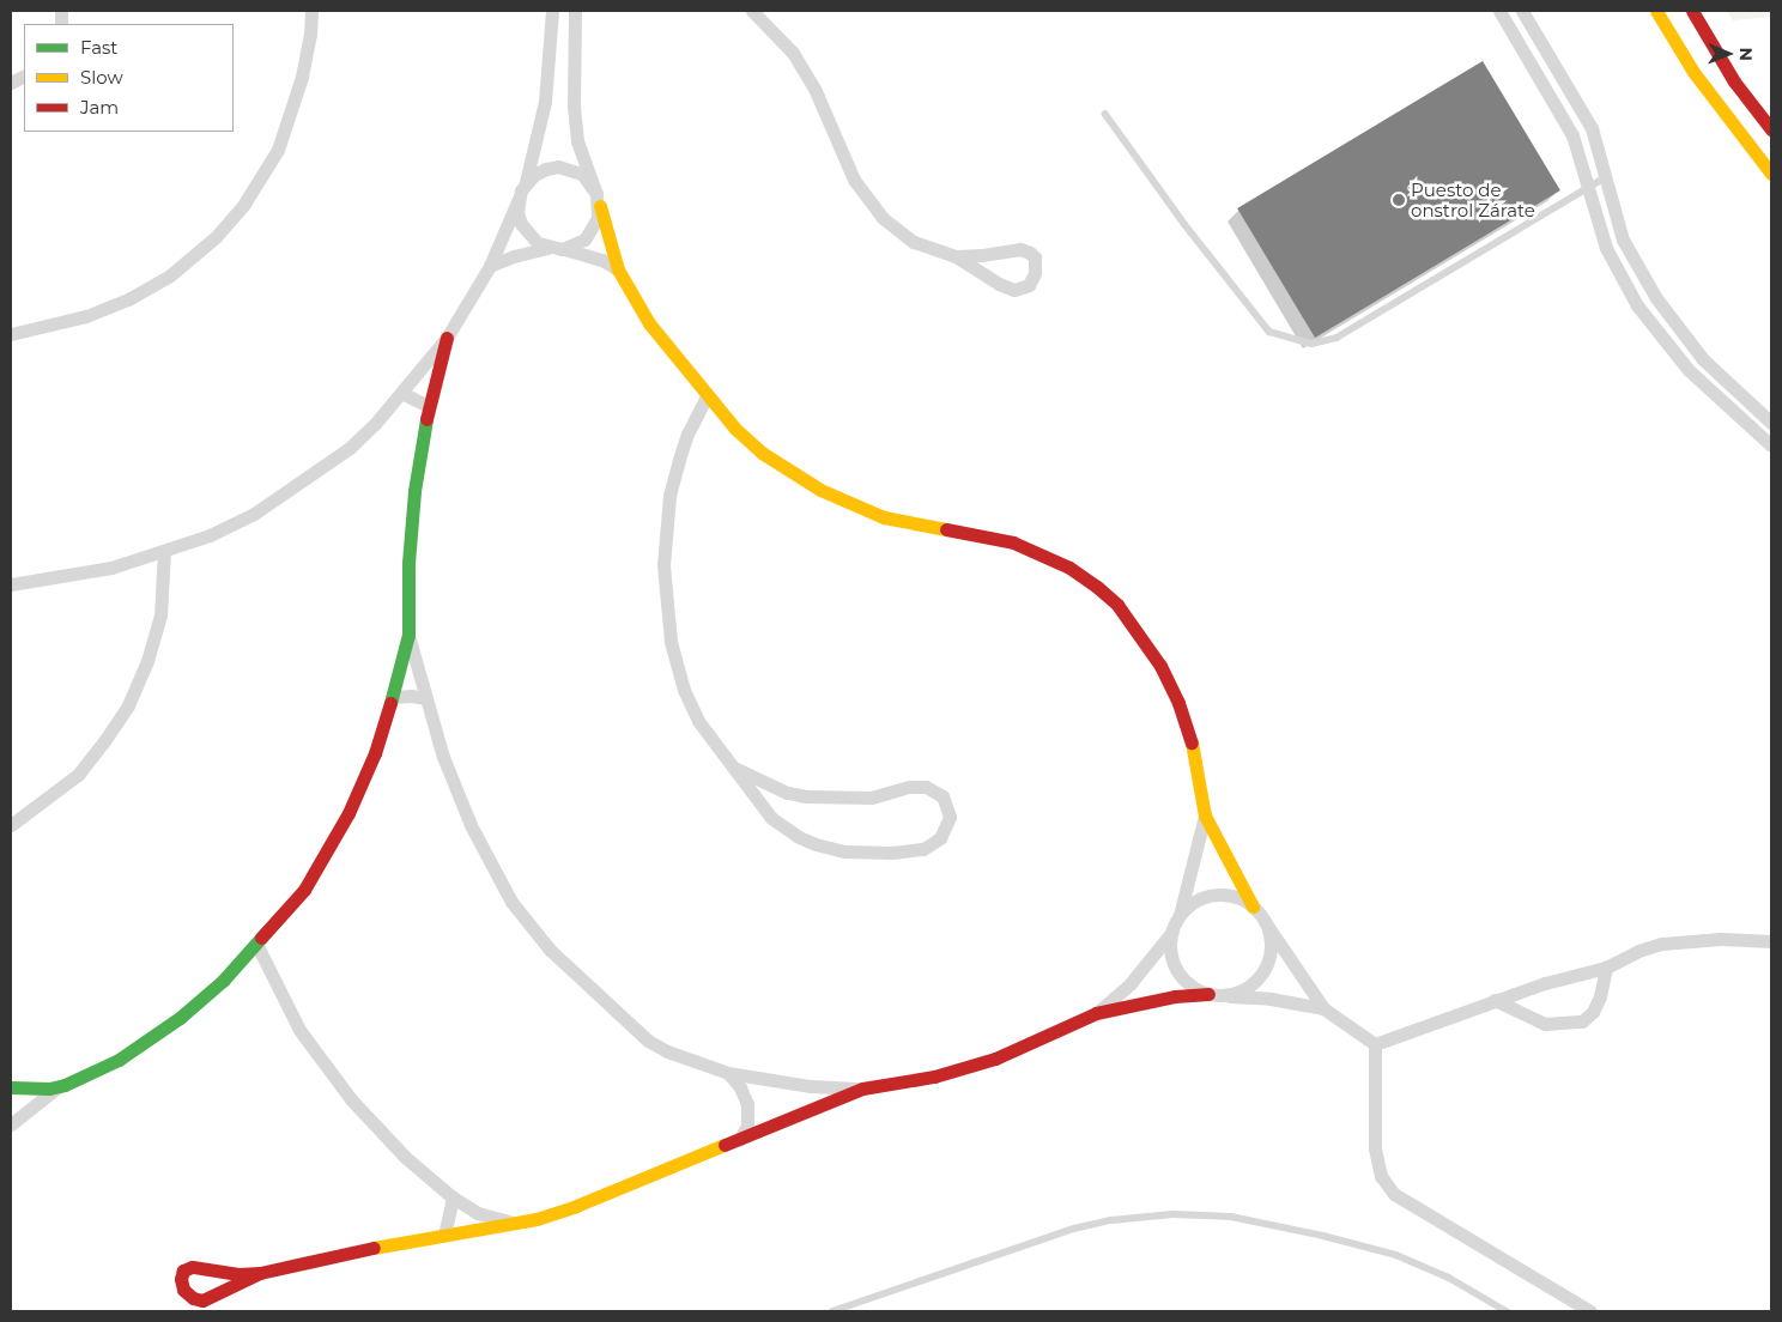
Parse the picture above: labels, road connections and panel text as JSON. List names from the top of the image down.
{
  "places": ["Puesto de onstrol Zárate"],
  "legend": ["Fast", "Slow", "Jam"],
  "north": "right"
}
